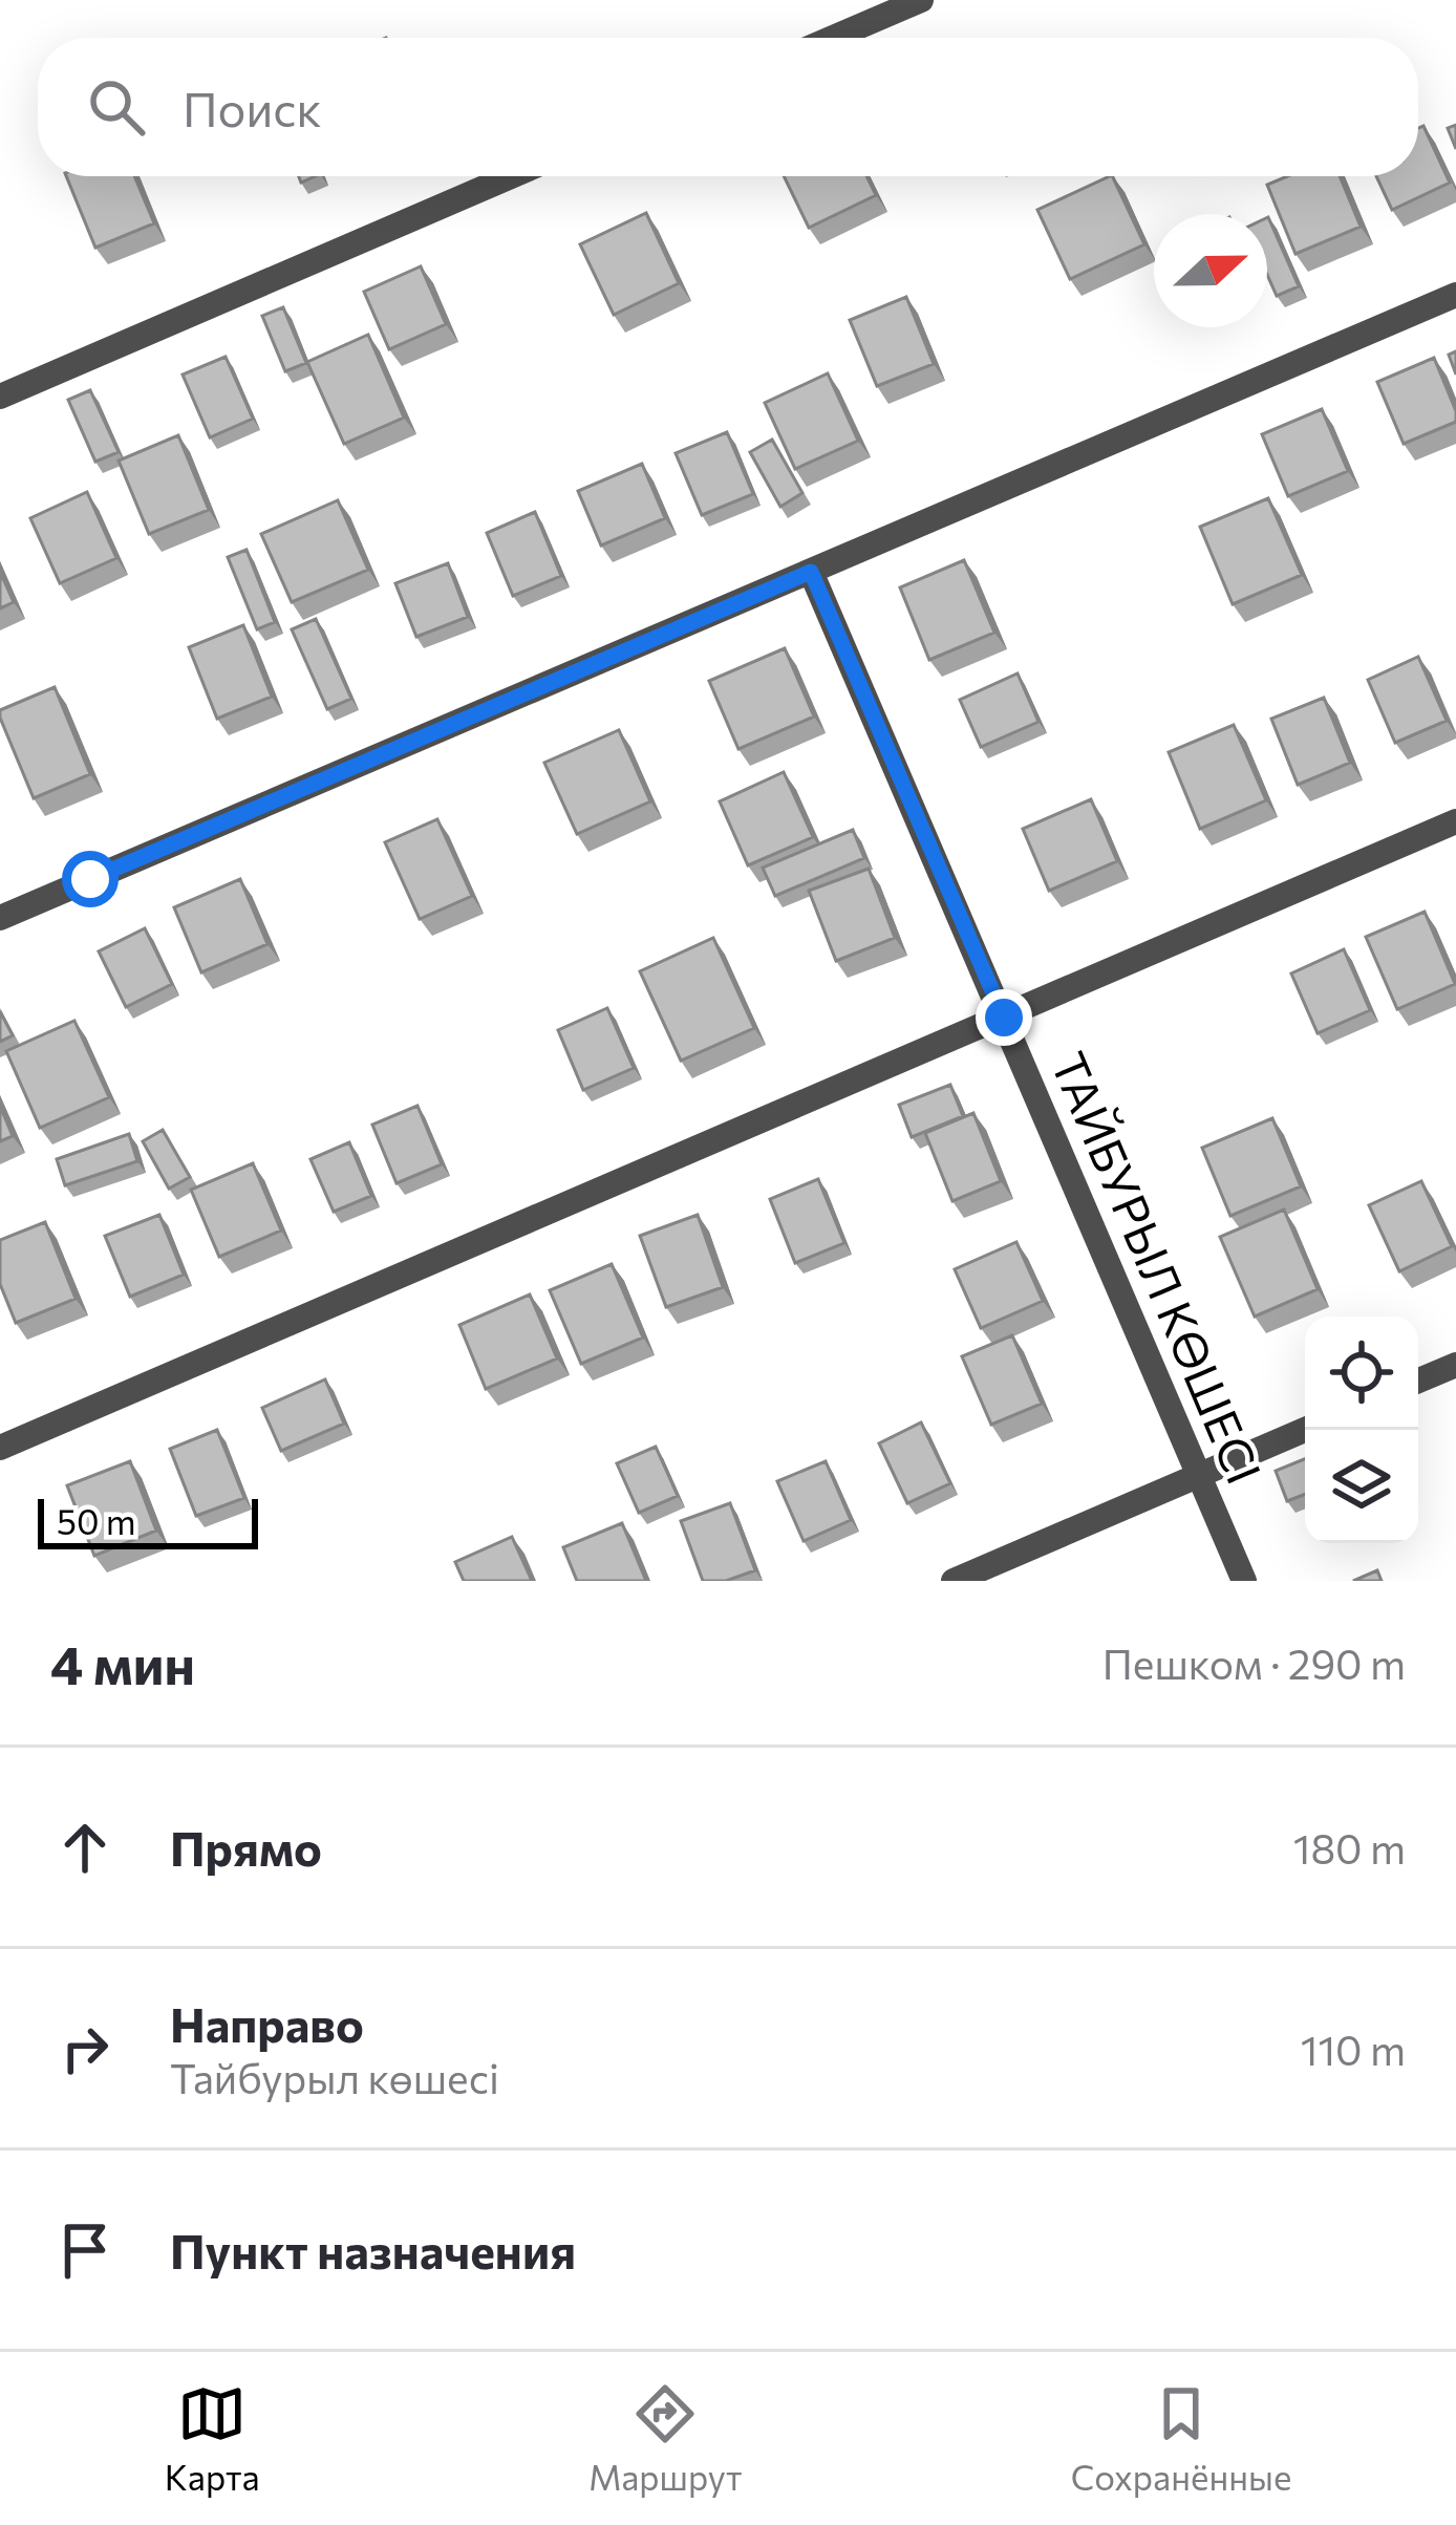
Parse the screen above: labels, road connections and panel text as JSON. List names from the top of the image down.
{
  "streets": {
    "street": ["ТАЙБУРЫЛ КӨШЕСІ"]
  },
  "scale_bar": "50 m",
  "north": "right",
  "page": {
    "search": "Поиск",
    "scale": "50 m",
    "heading": ["4 мин", "Пешком · 290 m"],
    "list": [
      ["Прямо", "180 m"],
      ["Направо", "Тайбурыл көшесі", "110 m"],
      "Пункт назначения"
    ],
    "nav": ["Карта", "Маршрут", "Сохранённые"]
  }
}
